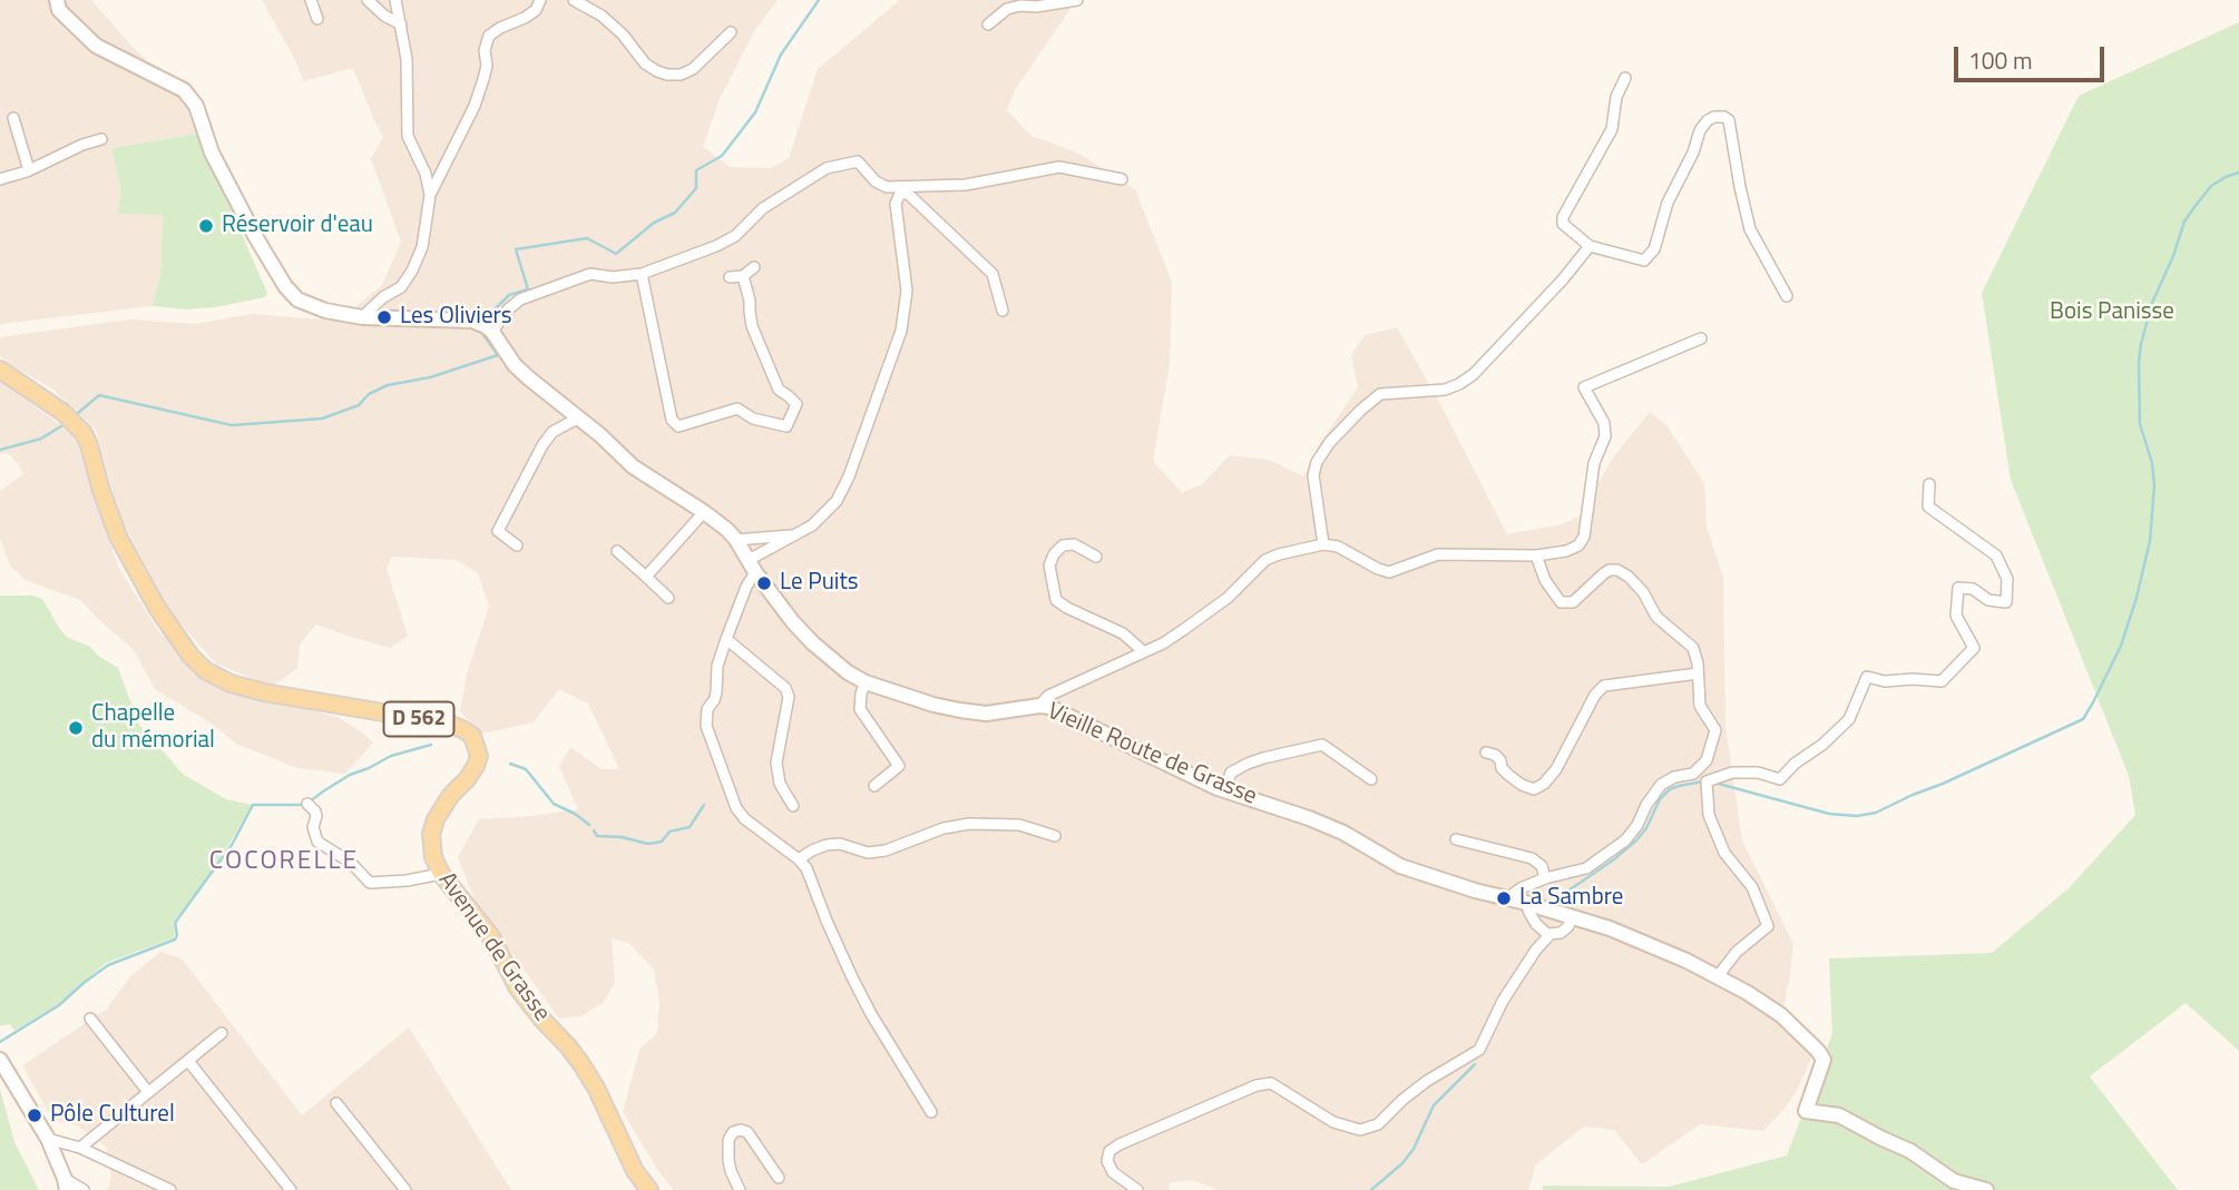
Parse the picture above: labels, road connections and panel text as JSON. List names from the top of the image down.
{
  "streets": {
    "main road": ["D 562", "Avenue de Grasse"],
    "street": ["Vieille Route de Grasse"]
  },
  "districts": ["COCORELLE"],
  "parks": ["Bois Panisse"],
  "places": [
    "Réservoir d'eau",
    "Les Oliviers",
    "Le Puits",
    "Chapelle du mémorial",
    "La Sambre",
    "Pôle Culturel"
  ],
  "scale_bar": "100 m"
}
